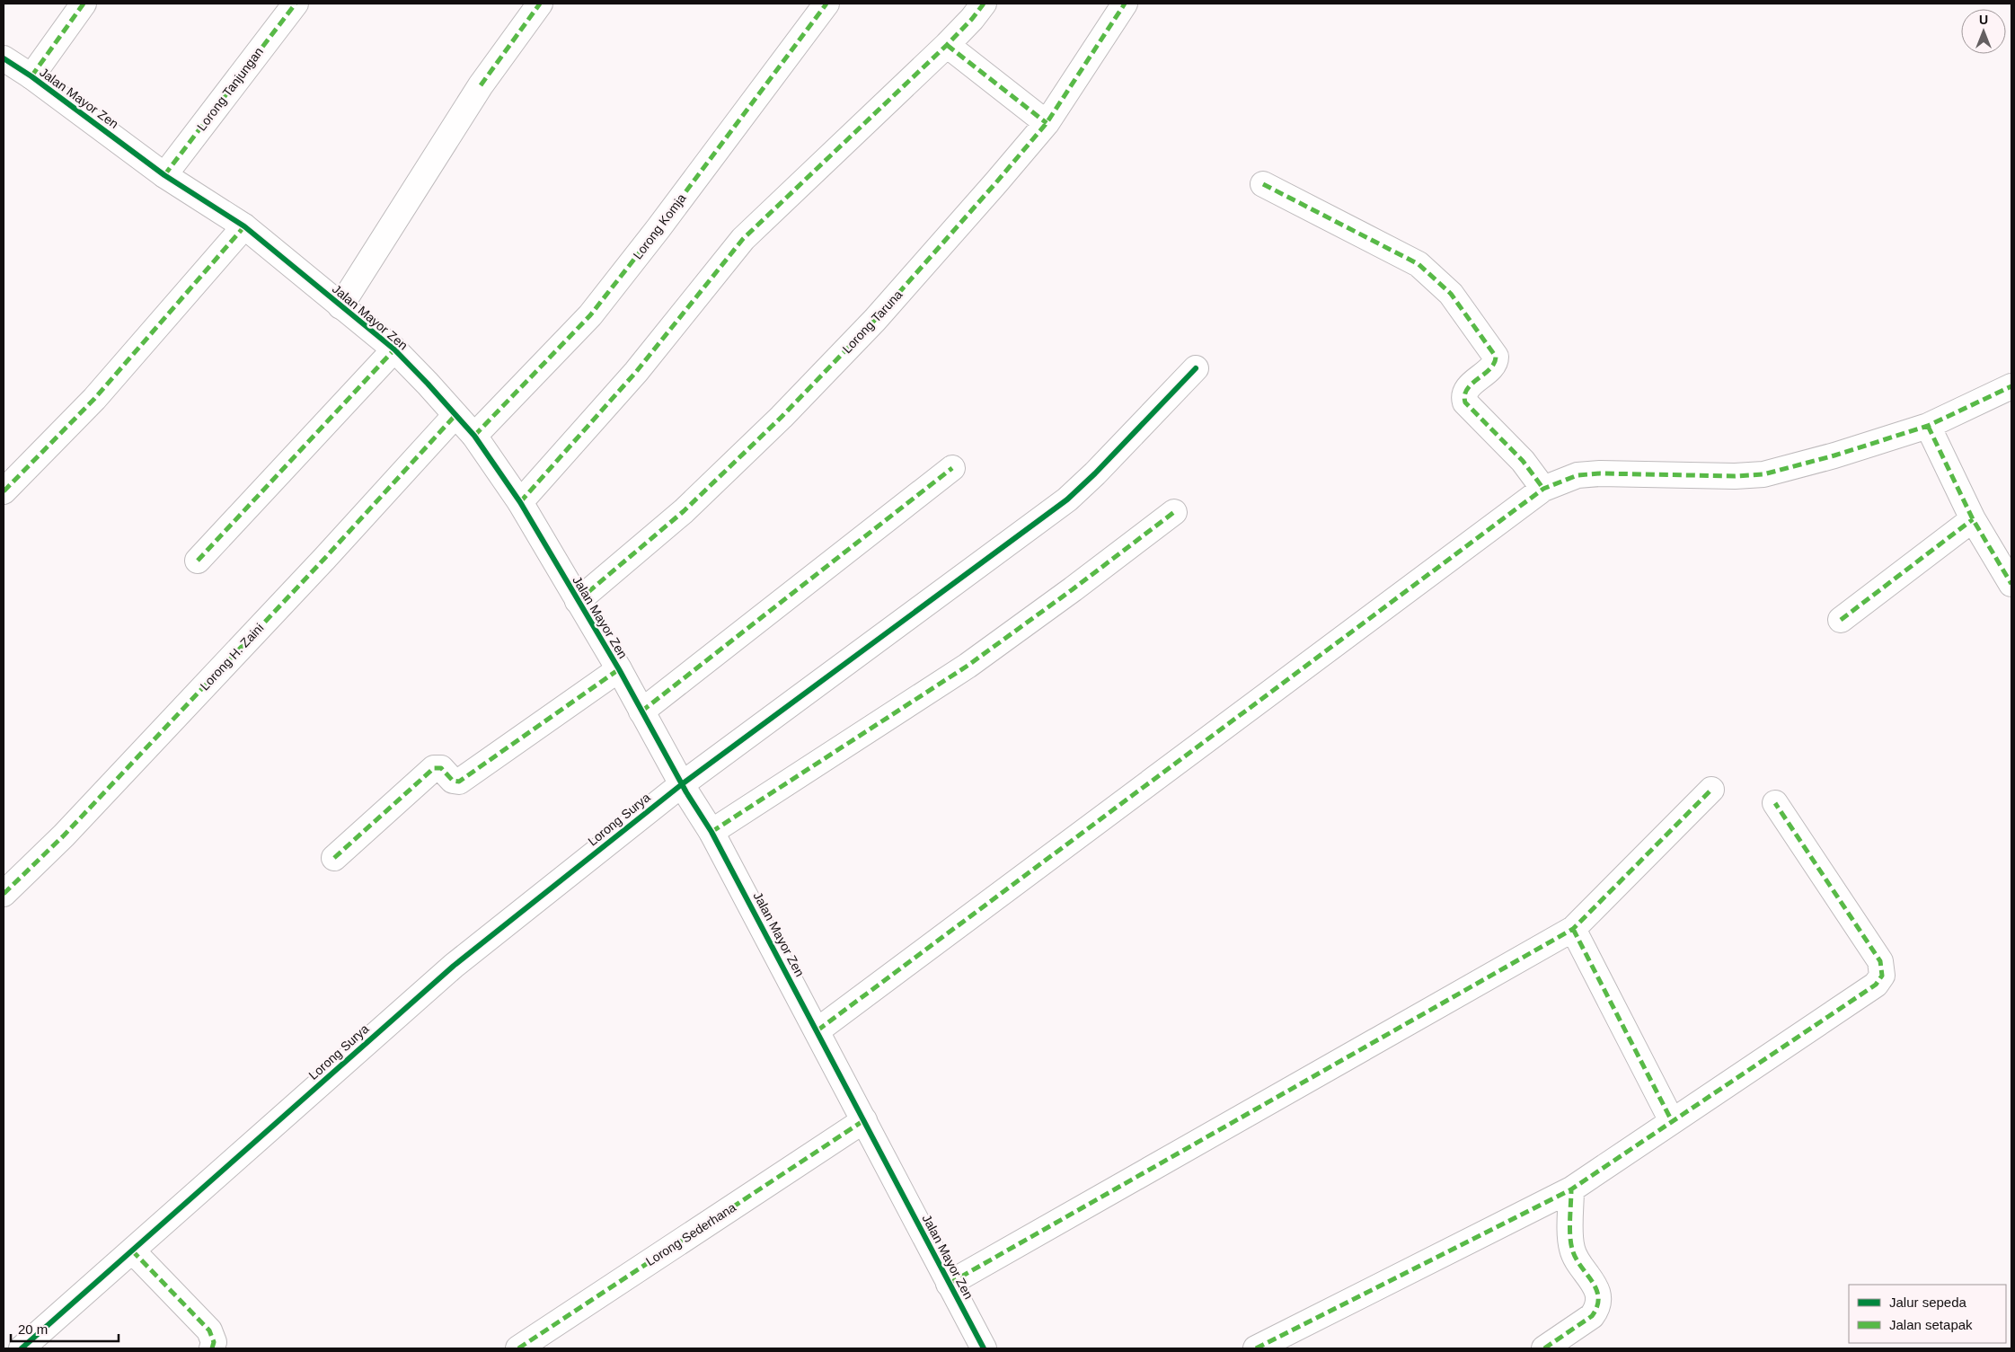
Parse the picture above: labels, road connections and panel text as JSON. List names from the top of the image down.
{
  "streets": {
    "street": [
      "Lorong Tanjungan",
      "Jalan Mayor Zen",
      "Lorong Komja",
      "Lorong Taruna",
      "Lorong H. Zaini",
      "Lorong Surya",
      "Lorong Sederhana"
    ]
  },
  "crossings": [
    ["Lorong Tanjungan", "Jalan Mayor Zen"],
    ["Jalan Mayor Zen", "Lorong Komja"],
    ["Jalan Mayor Zen", "Lorong Taruna"],
    ["Jalan Mayor Zen", "Lorong H. Zaini"],
    ["Jalan Mayor Zen", "Lorong Surya"],
    ["Jalan Mayor Zen", "Lorong Sederhana"]
  ],
  "legend": ["Jalur sepeda", "Jalan setapak"],
  "scale_bar": "20 m",
  "north": "top"
}
